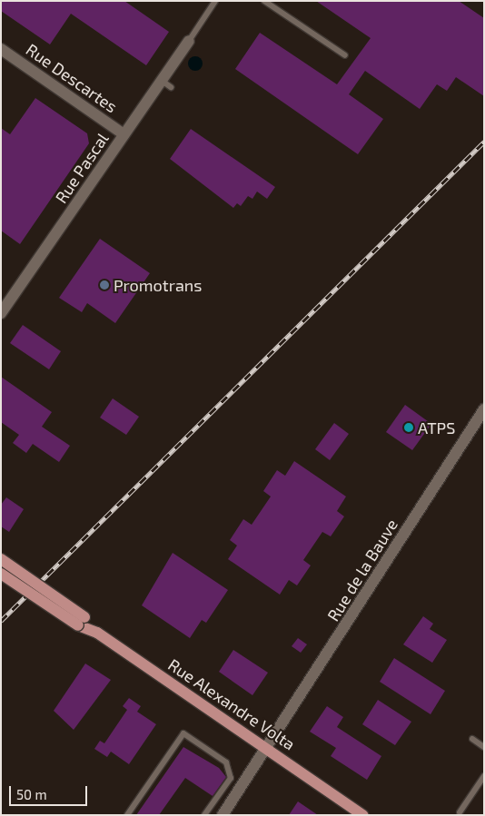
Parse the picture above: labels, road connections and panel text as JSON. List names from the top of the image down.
{
  "streets": {
    "main road": ["Rue Alexandre Volta"],
    "street": ["Rue Descartes", "Rue Pascal", "Rue de la Bauve"]
  },
  "crossings": [
    ["Rue Descartes", "Rue Pascal"],
    ["Rue de la Bauve", "Rue Alexandre Volta"]
  ],
  "places": ["Promotrans", "ATPS"],
  "scale_bar": "50 m"
}
